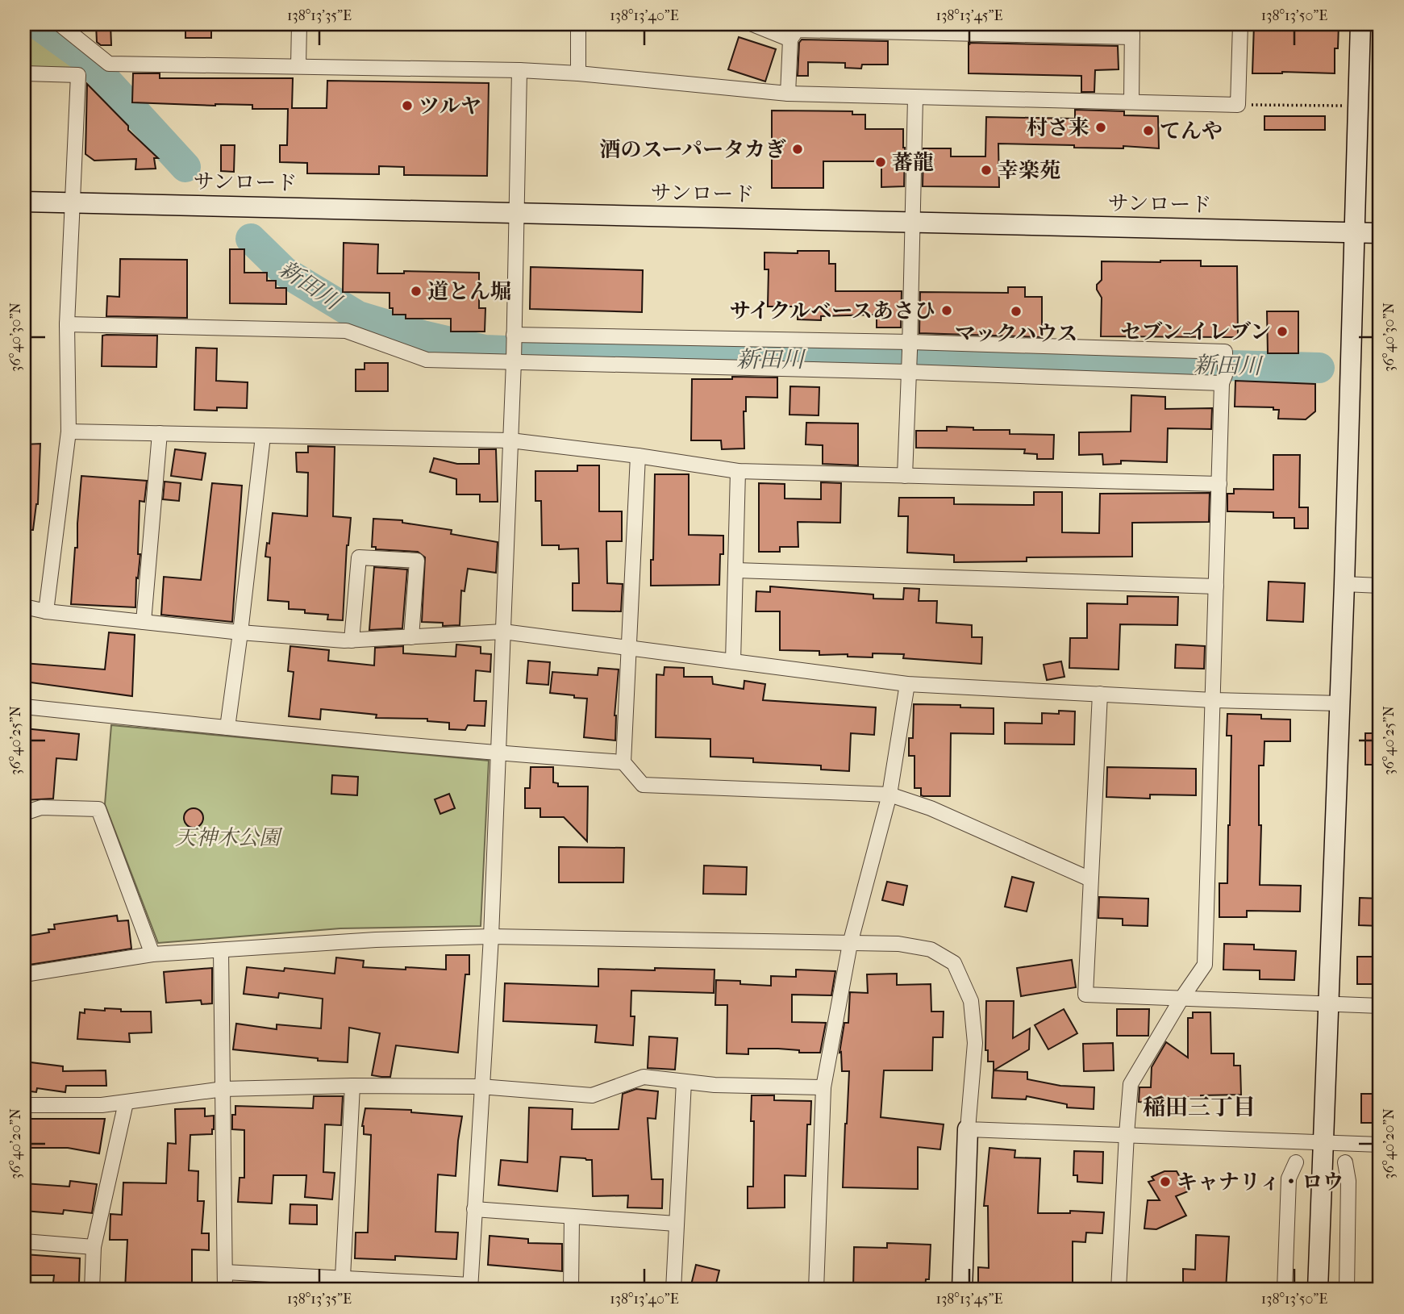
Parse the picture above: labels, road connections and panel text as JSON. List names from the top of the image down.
{
  "streets": {
    "street": ["サンロード"]
  },
  "districts": ["稲田三丁目"],
  "water": ["新田川"],
  "parks": ["天神木公園"],
  "places": [
    "ツルヤ",
    "村さ来",
    "てんや",
    "酒のスーパータカぎ",
    "蕃龍",
    "幸楽苑",
    "道とん堀",
    "サイクルベースあさひ",
    "マックハウス",
    "セブン-イレブン",
    "キャナリィ・ロウ"
  ],
  "coordinates": [
    "138°13'35\"E",
    "138°13'40\"E",
    "138°13'45\"E",
    "138°13'50\"E",
    "36°40'30\"N",
    "36°40'25\"N",
    "36°40'20\"N"
  ]
}
